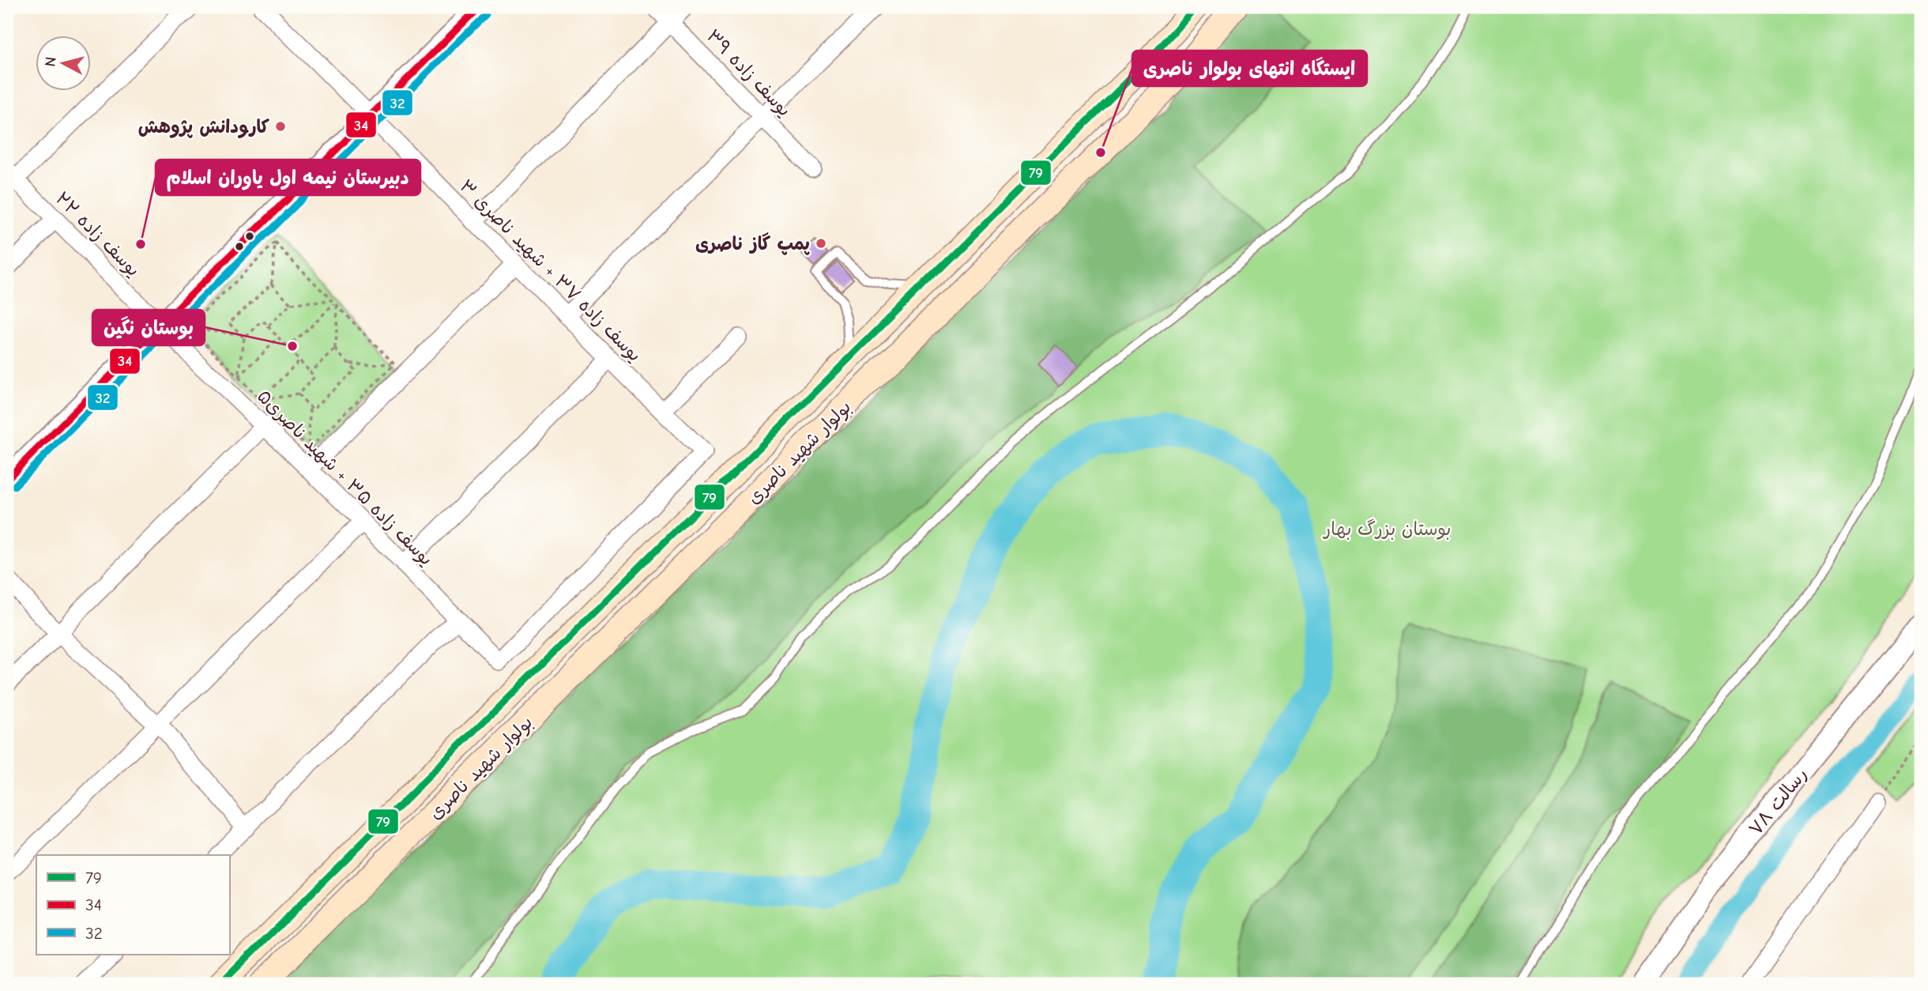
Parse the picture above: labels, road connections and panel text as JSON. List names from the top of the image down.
{
  "streets": {
    "main road": ["بولوار شهید ناصری"],
    "street": [
      "یوسف زاده ۳۹",
      "یوسف زاده ۲۲",
      "یوسف زاده ۳۷ + شهید ناصری ۳",
      "یوسف زاده ۳۵ + شهید ناصری۵",
      "رسالت ۷۸"
    ]
  },
  "crossings": [
    ["یوسف زاده ۲۲", "یوسف زاده ۳۵ + شهید ناصری۵"],
    ["یوسف زاده ۳۷ + شهید ناصری ۳", "یوسف زاده ۳۵ + شهید ناصری۵"]
  ],
  "parks": ["بوستان بزرگ بهار"],
  "places": [
    "کارودانش پژوهش",
    "ایستگاه انتهای بولوار ناصری",
    "پمپ گاز ناصری",
    "دبیرستان نیمه اول یاوران اسلام",
    "بوستان نگین"
  ],
  "lines": ["transit line 79", "transit line 34", "transit line 32"],
  "legend": ["79", "34", "32"],
  "north": "left"
}
